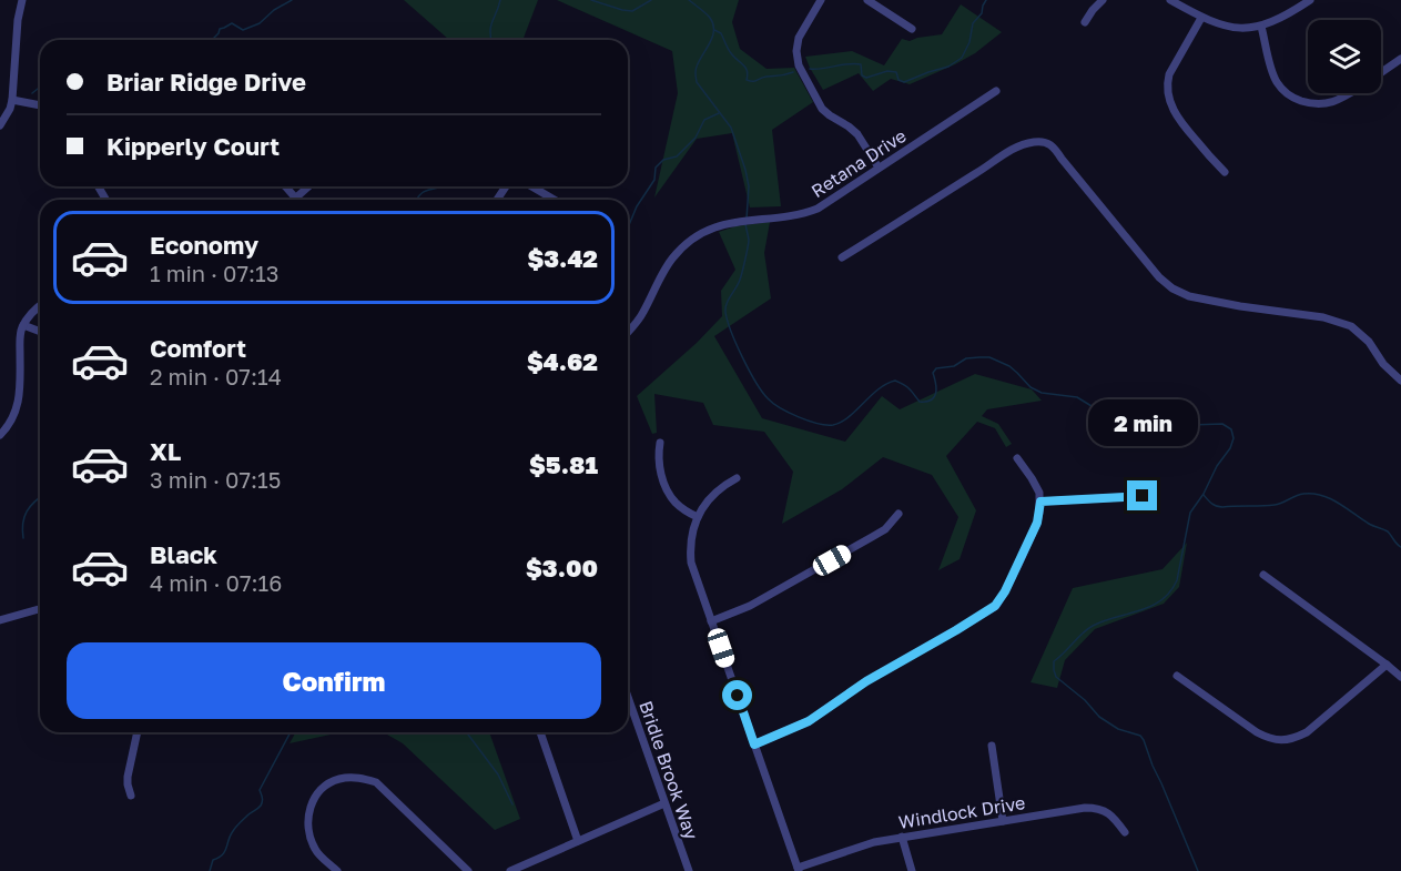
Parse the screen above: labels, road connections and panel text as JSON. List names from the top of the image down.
{
  "streets": {
    "street": ["Retana Drive", "Bridle Brook Way", "Windlock Drive"]
  },
  "page": {
    "banner": ["Briar Ridge Drive", "Kipperly Court"],
    "list": [
      {
        "name": "Economy",
        "note": "1 min · 07:13",
        "value": "$3.42"
      },
      {
        "name": "Comfort",
        "note": "2 min · 07:14",
        "value": "$4.62"
      },
      {
        "name": "XL",
        "note": "3 min · 07:15",
        "value": "$5.81"
      },
      {
        "name": "Black",
        "note": "4 min · 07:16",
        "value": "$3.00"
      }
    ],
    "bubble": "2 min",
    "buttons": "Confirm"
  }
}
